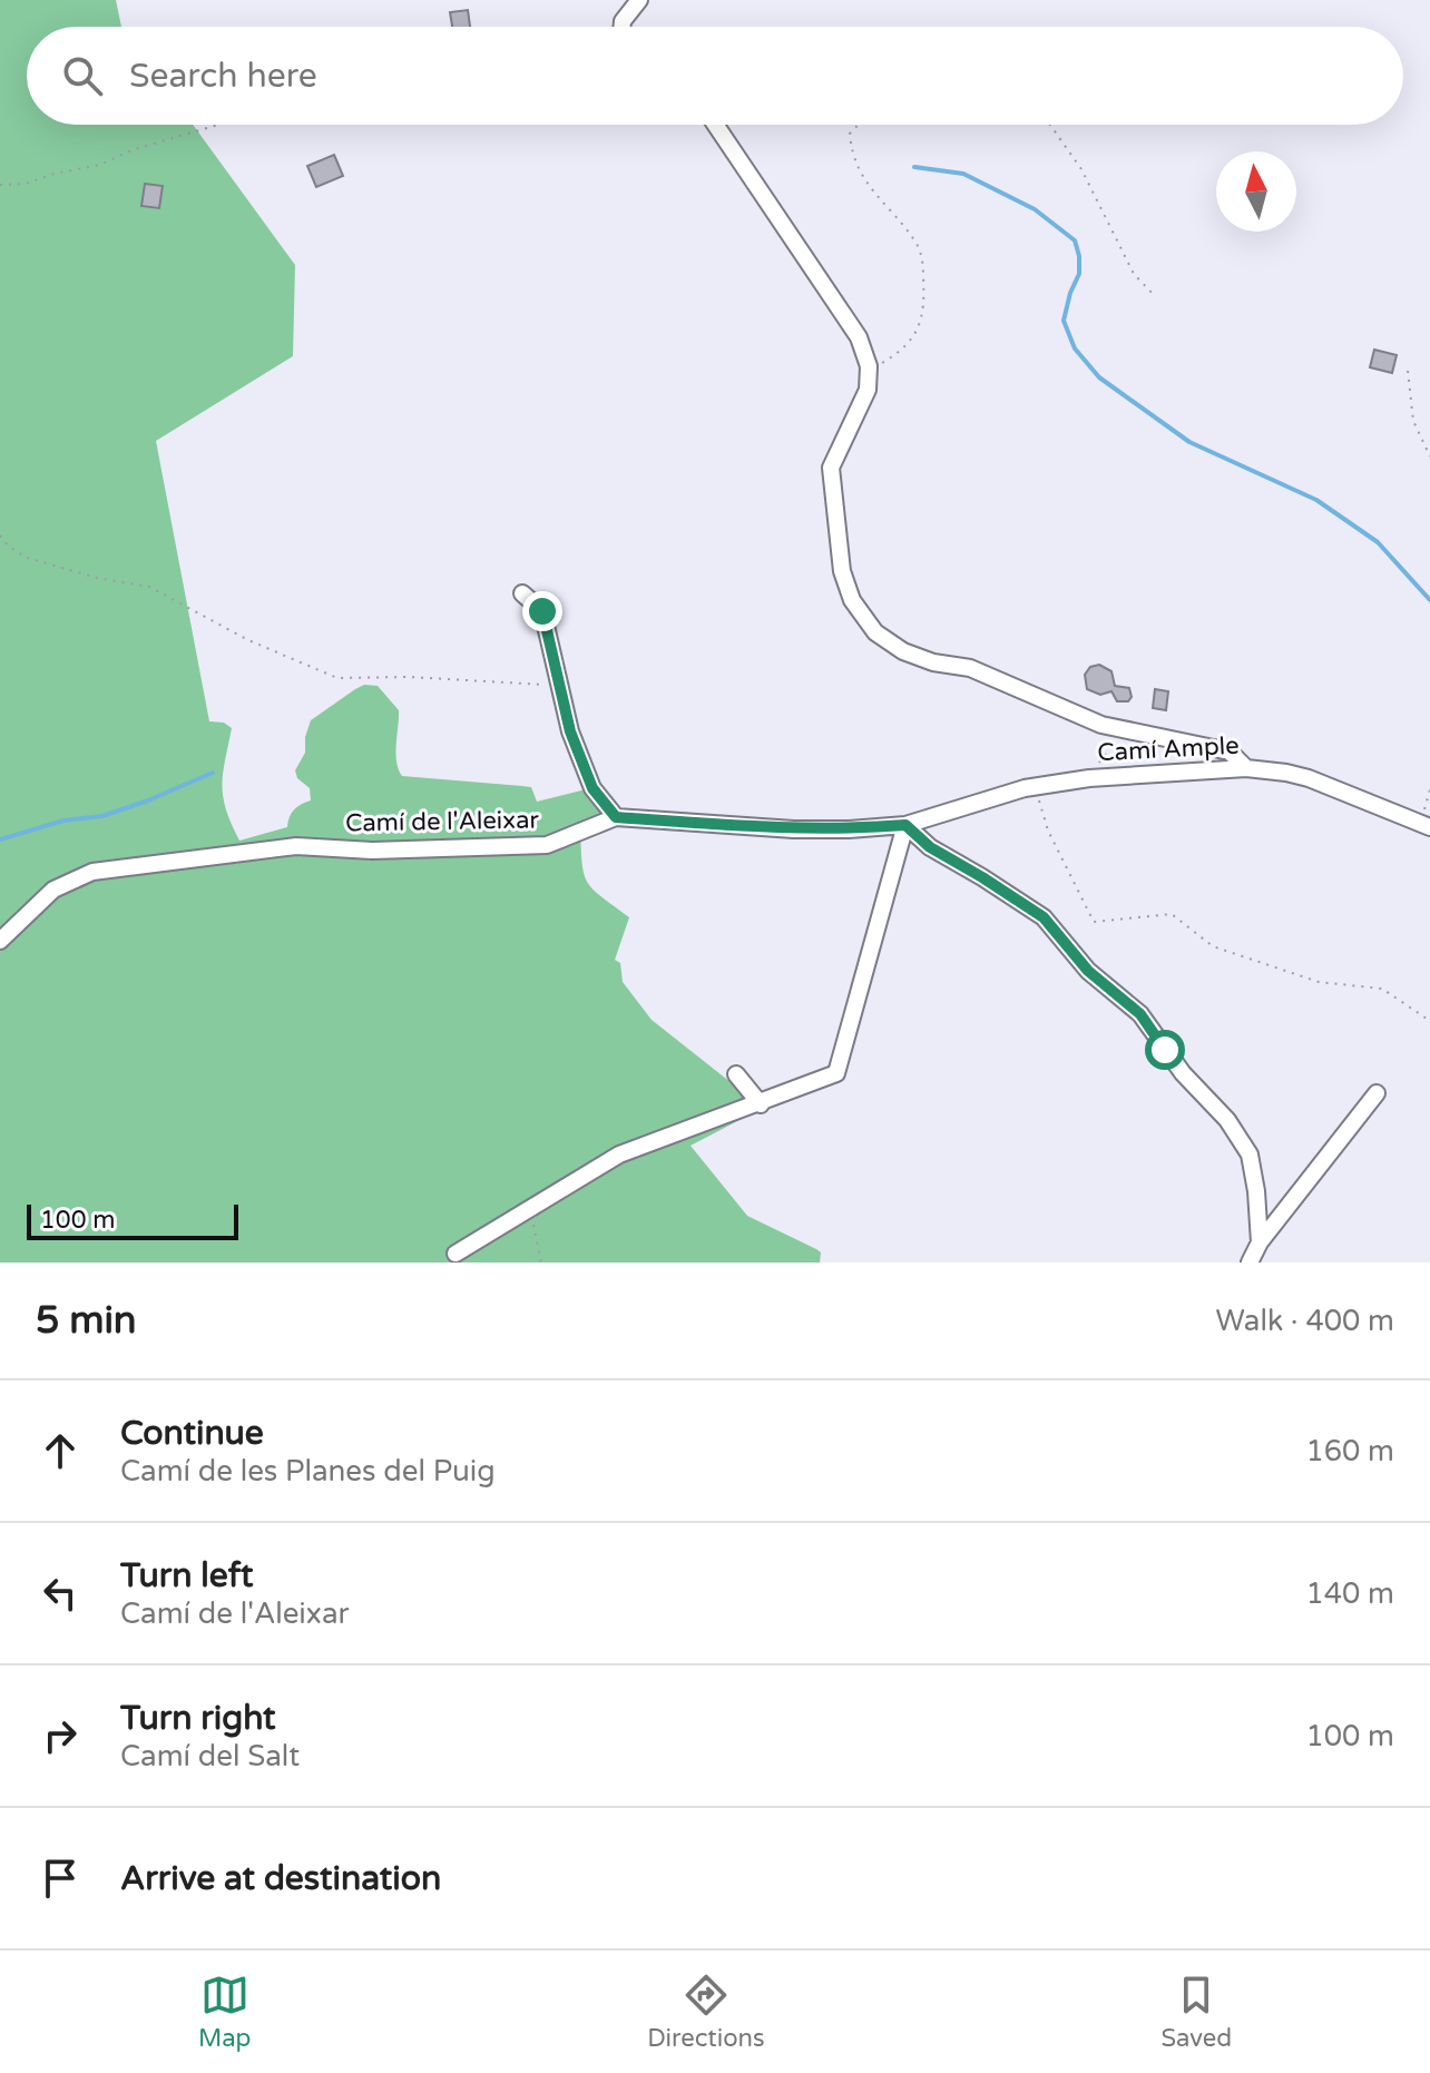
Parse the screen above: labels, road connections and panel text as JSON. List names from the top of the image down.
{
  "streets": {
    "street": ["Camí Ample", "Camí de l'Aleixar"]
  },
  "crossings": [
    ["Camí Ample", "Camí de l'Aleixar"]
  ],
  "scale_bar": "100 m",
  "north": "top",
  "page": {
    "search": "Search here",
    "scale": "100 m",
    "heading": ["5 min", "Walk · 400 m"],
    "list": [
      ["Continue", "Camí de les Planes del Puig", "160 m"],
      ["Turn left", "Camí de l'Aleixar", "140 m"],
      ["Turn right", "Camí del Salt", "100 m"],
      "Arrive at destination"
    ],
    "nav": ["Map", "Directions", "Saved"]
  }
}
